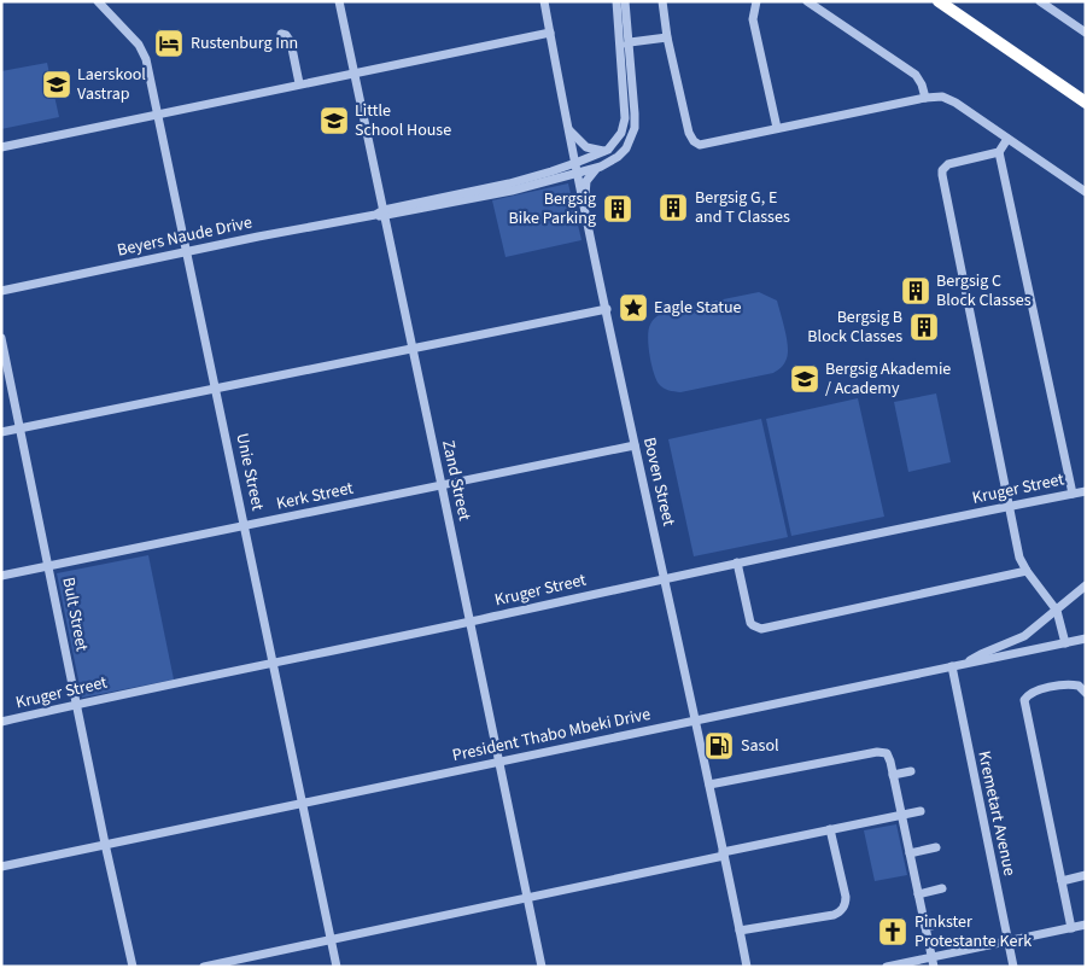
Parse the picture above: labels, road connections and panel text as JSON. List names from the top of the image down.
{
  "streets": {
    "street": [
      "Beyers Naude Drive",
      "Unie Street",
      "Zand Street",
      "Boven Street",
      "Kruger Street",
      "Kerk Street",
      "Bult Street",
      "President Thabo Mbeki Drive",
      "Kremetart Avenue"
    ]
  },
  "crossings": [
    ["Beyers Naude Drive", "Unie Street"],
    ["Beyers Naude Drive", "Zand Street"],
    ["Beyers Naude Drive", "Boven Street"],
    ["Unie Street", "Kruger Street"],
    ["Unie Street", "Kerk Street"],
    ["Unie Street", "President Thabo Mbeki Drive"],
    ["Zand Street", "Kruger Street"],
    ["Zand Street", "Kerk Street"],
    ["Zand Street", "President Thabo Mbeki Drive"],
    ["Boven Street", "Kruger Street"],
    ["Boven Street", "Kerk Street"],
    ["Boven Street", "President Thabo Mbeki Drive"],
    ["Kruger Street", "Bult Street"],
    ["Kerk Street", "Bult Street"],
    ["Bult Street", "President Thabo Mbeki Drive"],
    ["President Thabo Mbeki Drive", "Kremetart Avenue"]
  ],
  "places": {
    "hotel": ["Rustenburg Inn"],
    "school or university": ["Laerskool Vastrap", "Little School House", "Bergsig Akademie / Academy"],
    "building": [
      "Bergsig G, E and T Classes",
      "Bergsig Bike Parking",
      "Bergsig C Block Classes",
      "Bergsig B Block Classes"
    ],
    "place": ["Eagle Statue"],
    "fuel station": ["Sasol"],
    "church": ["Pinkster Protestante Kerk"]
  }
}
